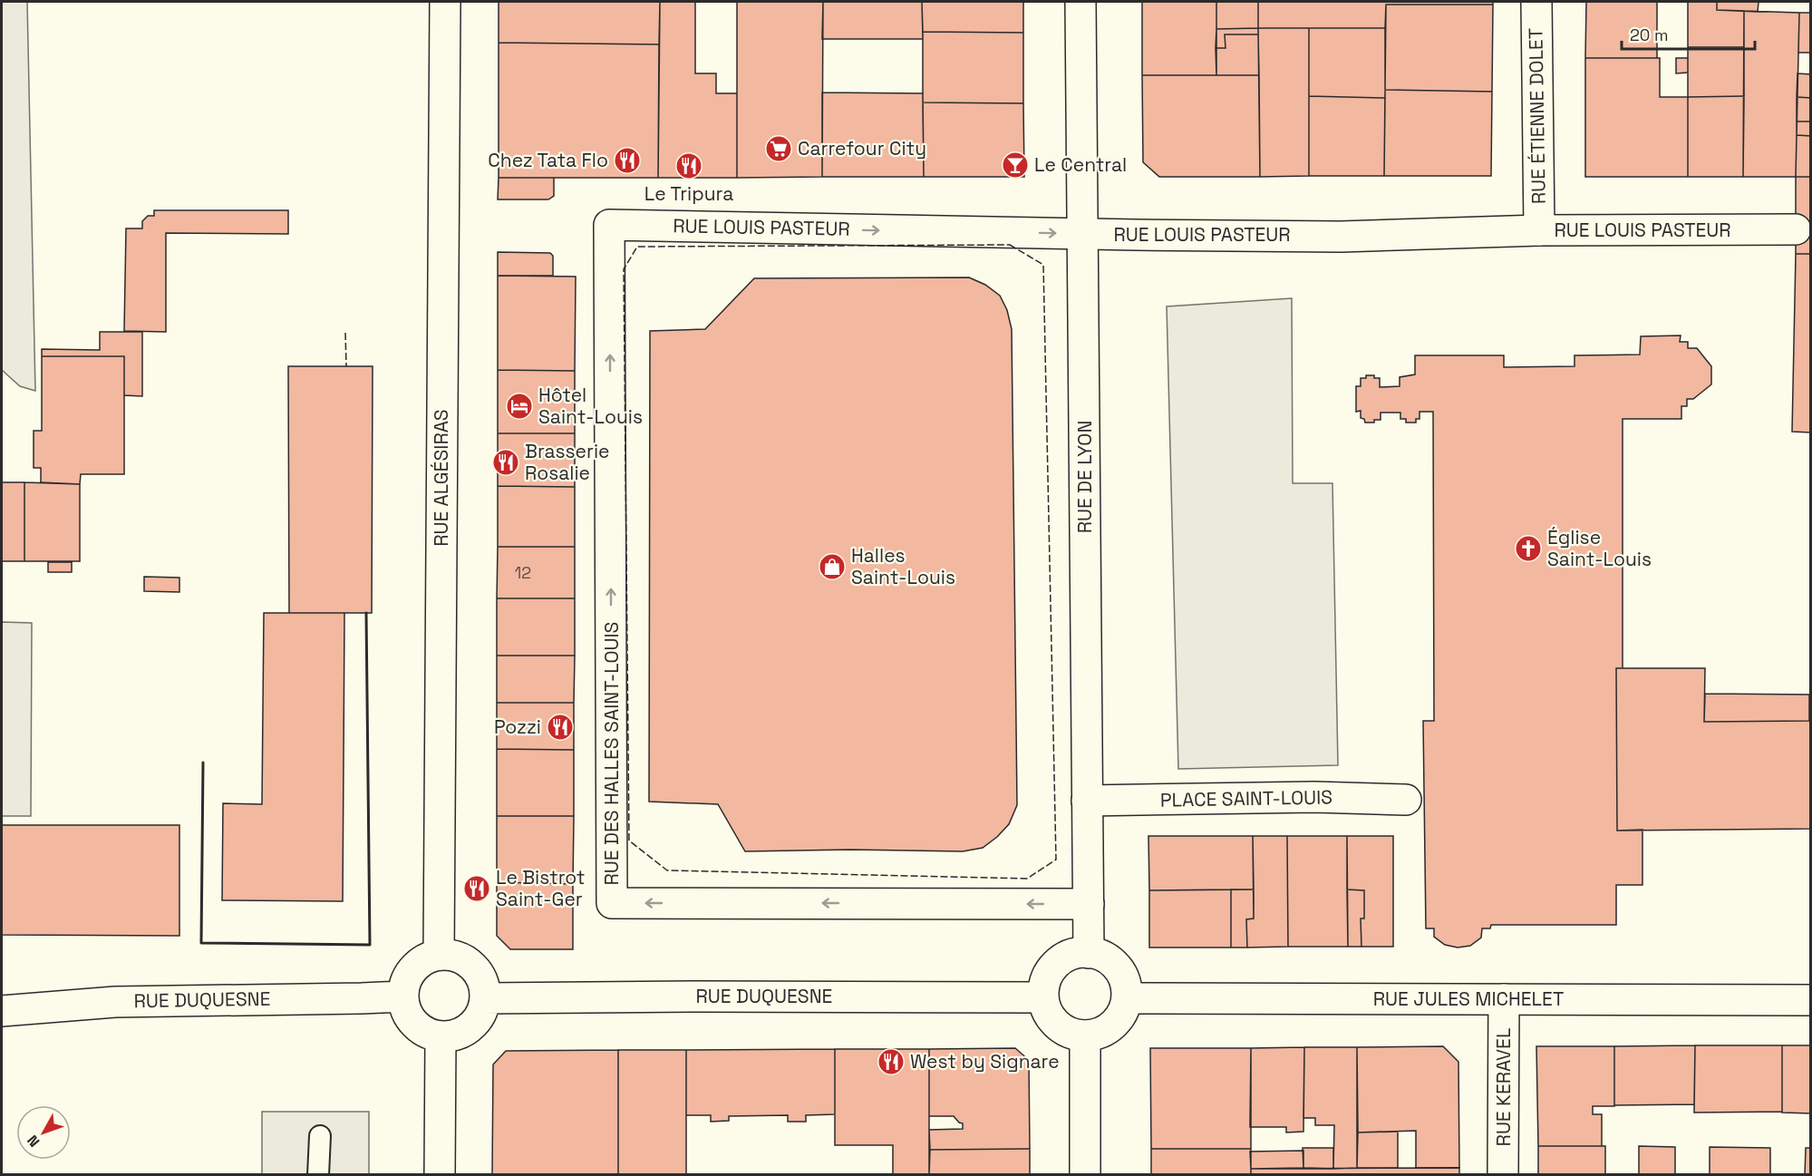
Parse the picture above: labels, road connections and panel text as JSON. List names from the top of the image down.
{
  "streets": {
    "street": [
      "RUE ÉTIENNE DOLET",
      "RUE LOUIS PASTEUR",
      "RUE DE LYON",
      "RUE ALGÉSIRAS",
      "RUE DES HALLES SAINT-LOUIS",
      "PLACE SAINT-LOUIS",
      "RUE DUQUESNE",
      "RUE JULES MICHELET",
      "RUE KERAVEL"
    ]
  },
  "crossings": [
    ["RUE ÉTIENNE DOLET", "RUE LOUIS PASTEUR"],
    ["RUE LOUIS PASTEUR", "RUE DE LYON"],
    ["RUE LOUIS PASTEUR", "RUE DES HALLES SAINT-LOUIS"],
    ["RUE DE LYON", "RUE DES HALLES SAINT-LOUIS"],
    ["RUE DE LYON", "PLACE SAINT-LOUIS"],
    ["RUE DE LYON", "RUE DUQUESNE"],
    ["RUE DE LYON", "RUE JULES MICHELET"],
    ["RUE ALGÉSIRAS", "RUE DUQUESNE"],
    ["RUE DUQUESNE", "RUE JULES MICHELET"],
    ["RUE JULES MICHELET", "RUE KERAVEL"]
  ],
  "one_way": ["RUE LOUIS PASTEUR"],
  "places": {
    "supermarket": ["Carrefour City"],
    "restaurant": [
      "Chez Tata Flo",
      "Le Tripura",
      "Brasserie Rosalie",
      "Pozzi",
      "Le Bistrot Saint-Ger",
      "West by Signare"
    ],
    "bar": ["Le Central"],
    "hotel": ["Hôtel Saint-Louis"],
    "church": ["Église Saint-Louis"],
    "shop": ["Halles Saint-Louis"]
  },
  "house_numbers": ["12"],
  "scale_bar": "20 m",
  "north": "bottom left"
}
